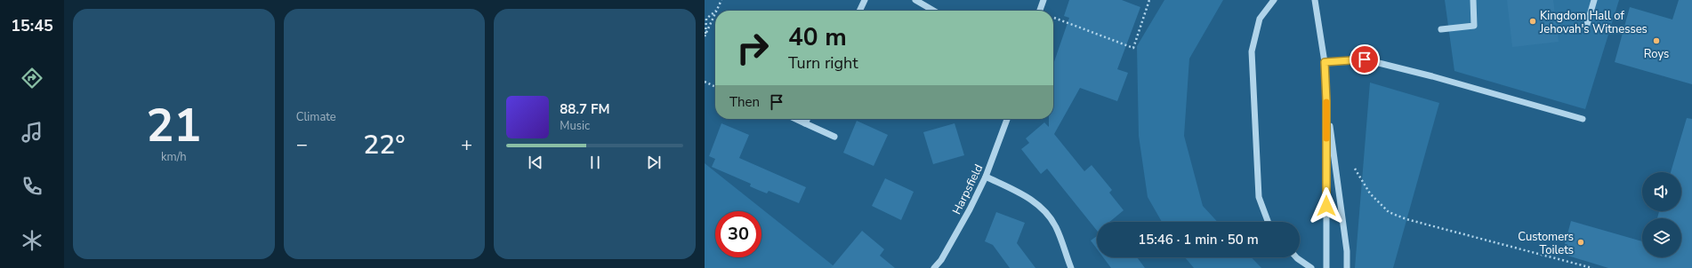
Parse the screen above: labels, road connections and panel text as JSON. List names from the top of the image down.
{
  "streets": {
    "street": ["Harpsfield"]
  },
  "places": ["Kingdom Hall of Jehovah's Witnesses", "Roys", "Customers Toilets"],
  "page": {
    "tabs": "15:45",
    "tile": [
      ["21", "km/h"],
      "Climate"
    ],
    "turn": ["40 m", "Turn right"],
    "then": "Then",
    "song": ["88.7 FM", "Music"],
    "heat": ["−", "22°", "+"],
    "limit": "30",
    "trip": "15:46 · 1 min · 50 m"
  }
}
